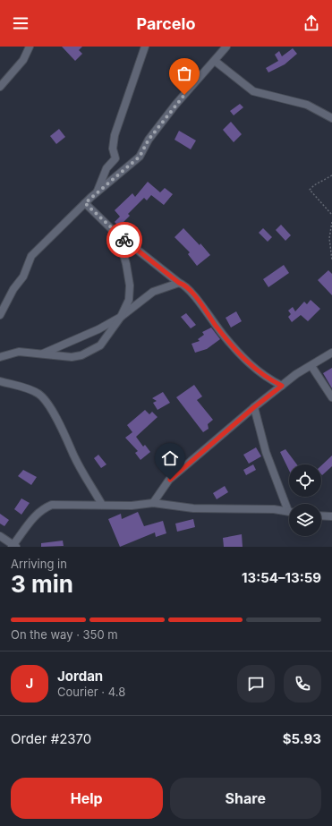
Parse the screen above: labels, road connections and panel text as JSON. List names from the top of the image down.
{
  "page": {
    "header": "Parcelo",
    "heading": ["3 min", "Arriving in", "13:54–13:59"],
    "panel": [
      "Jordan",
      "Courier · 4.8",
      "Order #2370",
      "$5.93"
    ],
    "bar": "On the way · 350 m",
    "round": "J",
    "buttons": ["Help", "Share"]
  }
}
